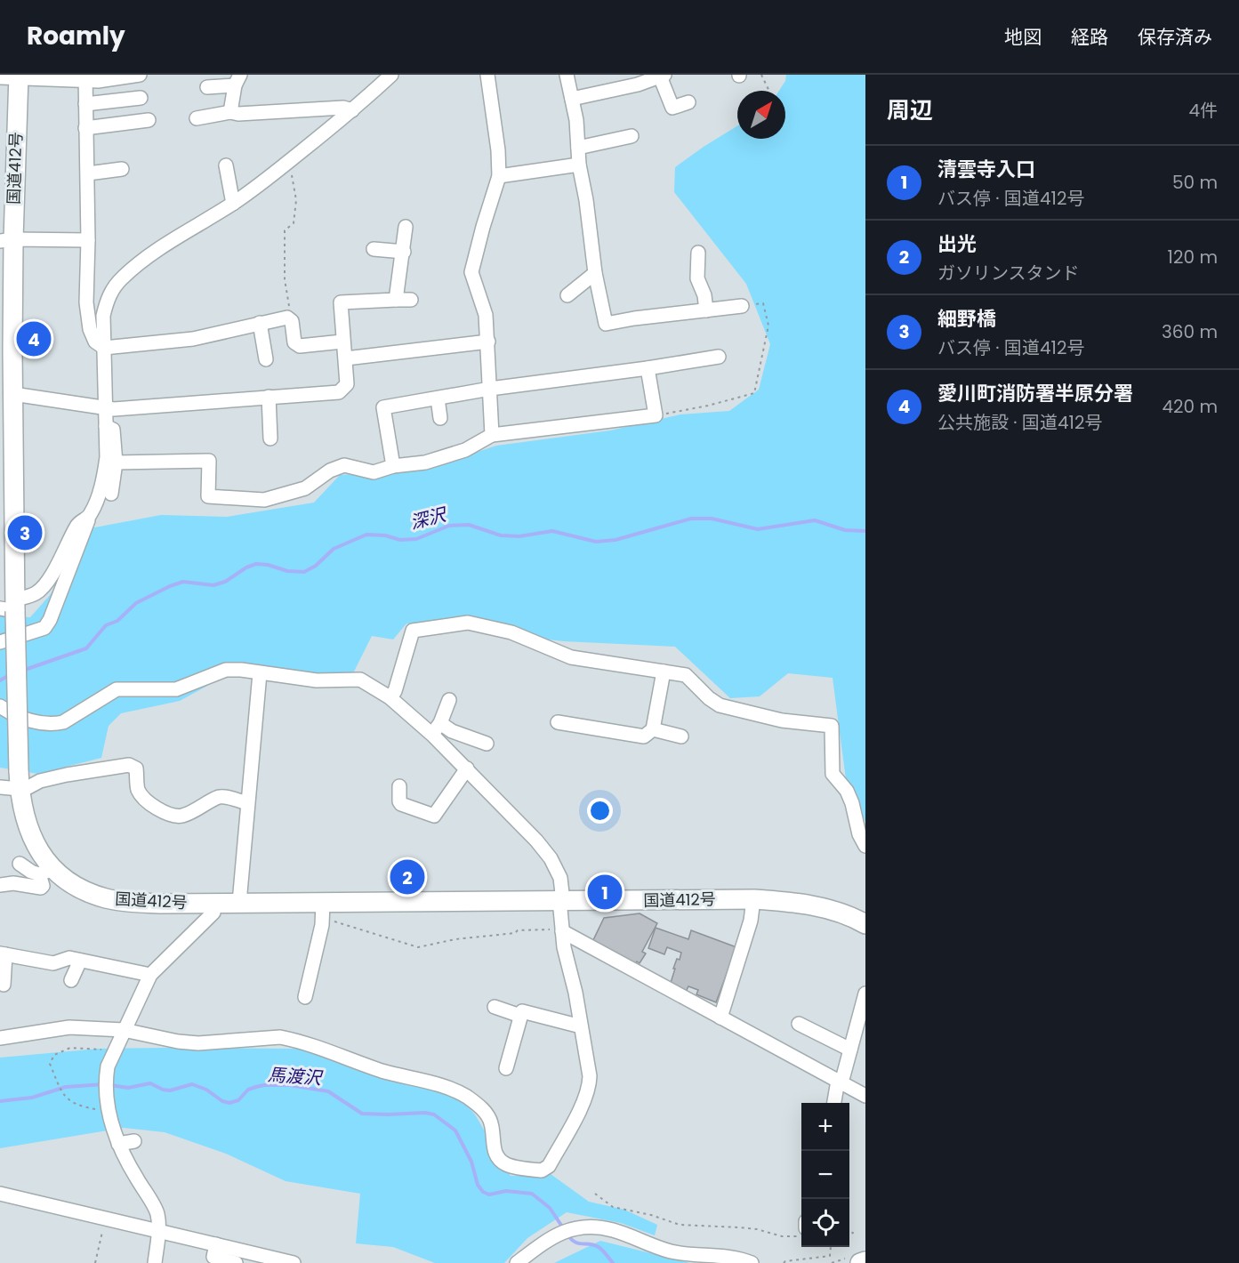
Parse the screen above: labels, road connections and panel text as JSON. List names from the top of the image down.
{
  "streets": {
    "highway": ["国道412号"]
  },
  "water": ["深沢", "馬渡沢"],
  "north": "top right",
  "page": {
    "header": "Roamly",
    "nav": ["地図", "経路", "保存済み"],
    "heading": ["周辺", "4件"],
    "list": [
      {
        "mark": "1",
        "name": "清雲寺入口",
        "note": "バス停 · 国道412号",
        "value": "50 m"
      },
      {
        "mark": "2",
        "name": "出光",
        "note": "ガソリンスタンド",
        "value": "120 m"
      },
      {
        "mark": "3",
        "name": "細野橋",
        "note": "バス停 · 国道412号",
        "value": "360 m"
      },
      {
        "mark": "4",
        "name": "愛川町消防署半原分署",
        "note": "公共施設 · 国道412号",
        "value": "420 m"
      }
    ],
    "pins": [
      "4",
      "3",
      "2",
      "1"
    ],
    "map_buttons": ["+", "−"]
  }
}
